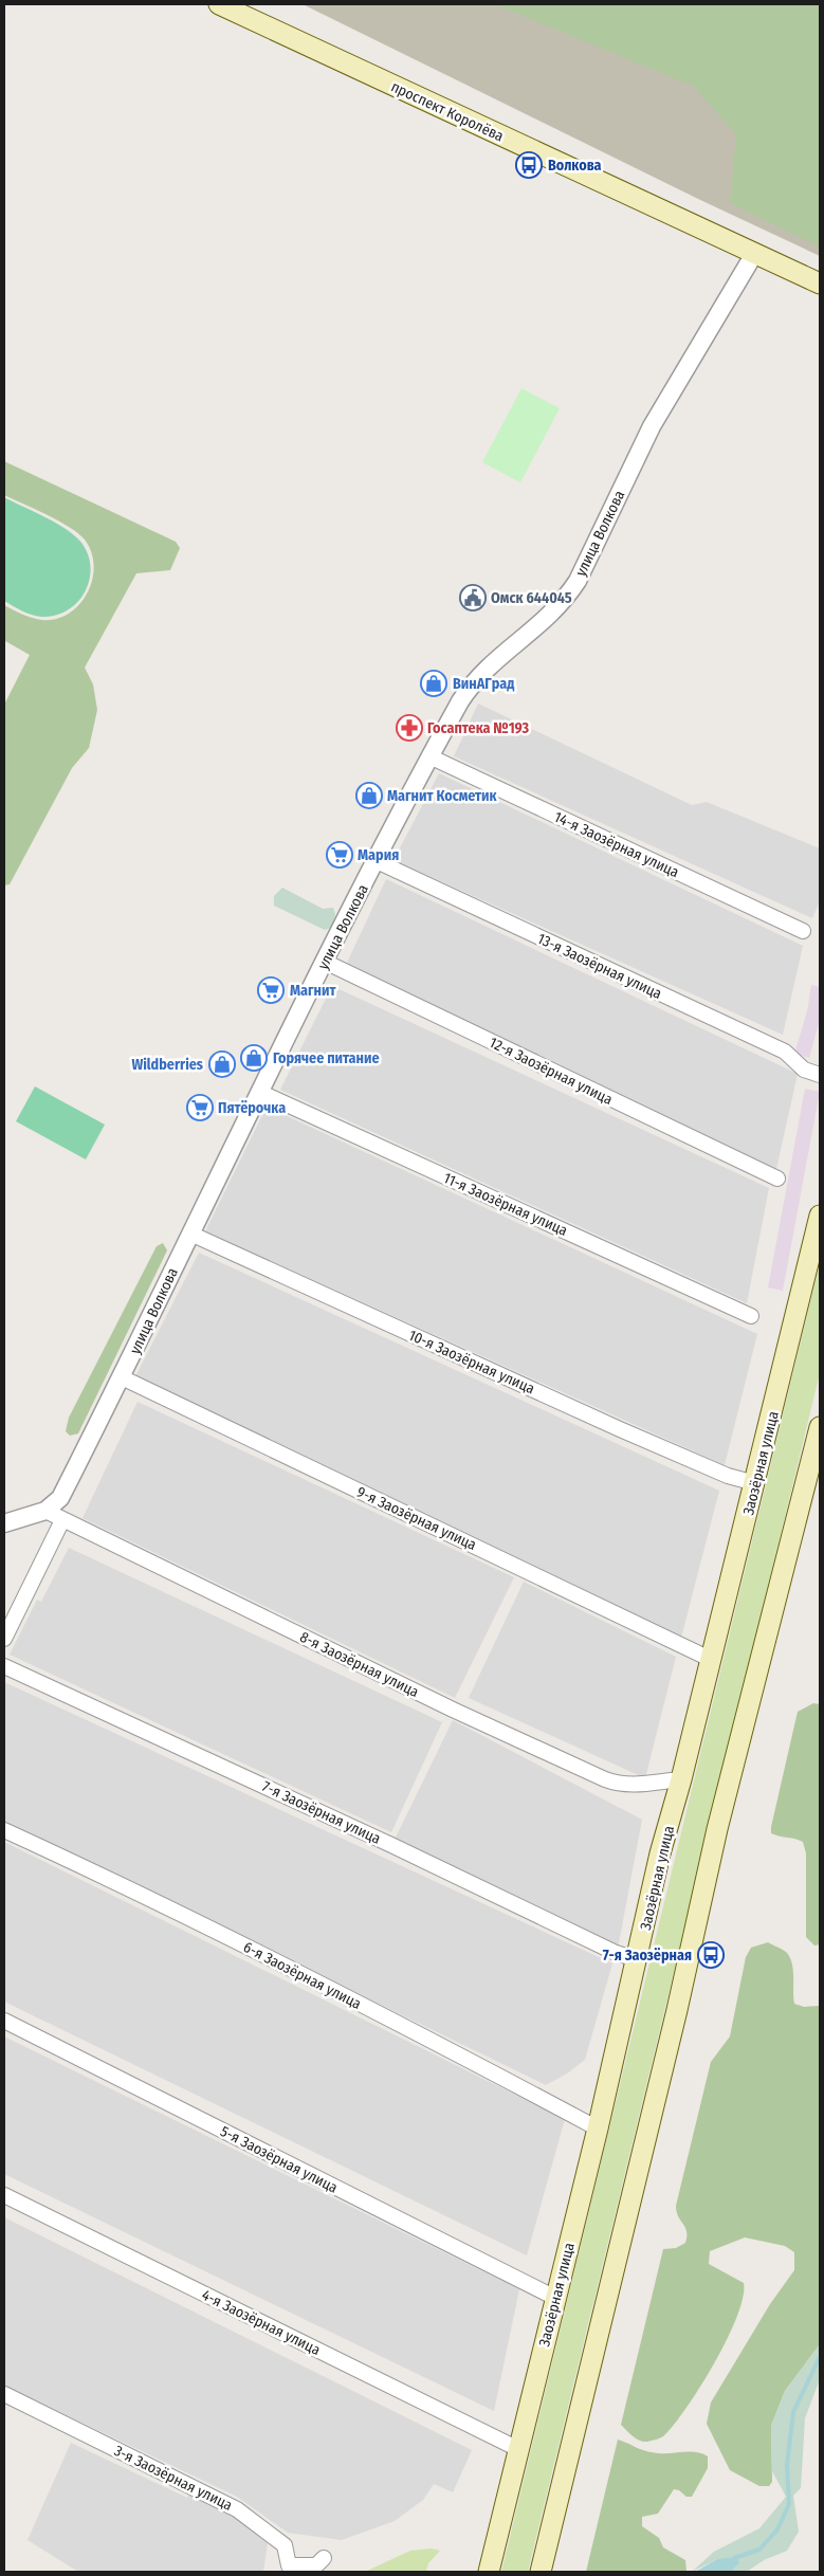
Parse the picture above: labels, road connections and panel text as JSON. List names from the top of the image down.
{
  "streets": {
    "main road": ["проспект Королёва", "Заозёрная улица"],
    "street": [
      "улица Волкова",
      "14-я Заозёрная улица",
      "13-я Заозёрная улица",
      "12-я Заозёрная улица",
      "11-я Заозёрная улица",
      "10-я Заозёрная улица",
      "9-я Заозёрная улица",
      "8-я Заозёрная улица",
      "7-я Заозёрная улица",
      "6-я Заозёрная улица",
      "5-я Заозёрная улица",
      "4-я Заозёрная улица",
      "3-я Заозёрная улица"
    ]
  },
  "crossings": [
    ["проспект Королёва", "улица Волкова"],
    ["улица Волкова", "14-я Заозёрная улица"],
    ["улица Волкова", "13-я Заозёрная улица"],
    ["улица Волкова", "12-я Заозёрная улица"],
    ["улица Волкова", "11-я Заозёрная улица"],
    ["улица Волкова", "10-я Заозёрная улица"],
    ["улица Волкова", "9-я Заозёрная улица"],
    ["улица Волкова", "8-я Заозёрная улица"],
    ["10-я Заозёрная улица", "Заозёрная улица"],
    ["Заозёрная улица", "9-я Заозёрная улица"],
    ["Заозёрная улица", "8-я Заозёрная улица"],
    ["Заозёрная улица", "7-я Заозёрная улица"],
    ["Заозёрная улица", "6-я Заозёрная улица"],
    ["Заозёрная улица", "5-я Заозёрная улица"],
    ["Заозёрная улица", "4-я Заозёрная улица"]
  ],
  "places": {
    "bus stop": ["Волкова", "7-я Заозёрная"],
    "public building": ["Омск 644045"],
    "shop": [
      "ВинАГрад",
      "Магнит Косметик",
      "Горячее питание",
      "Wildberries"
    ],
    "pharmacy": ["Госаптека №193"],
    "supermarket": ["Мария", "Магнит", "Пятёрочка"]
  }
}
